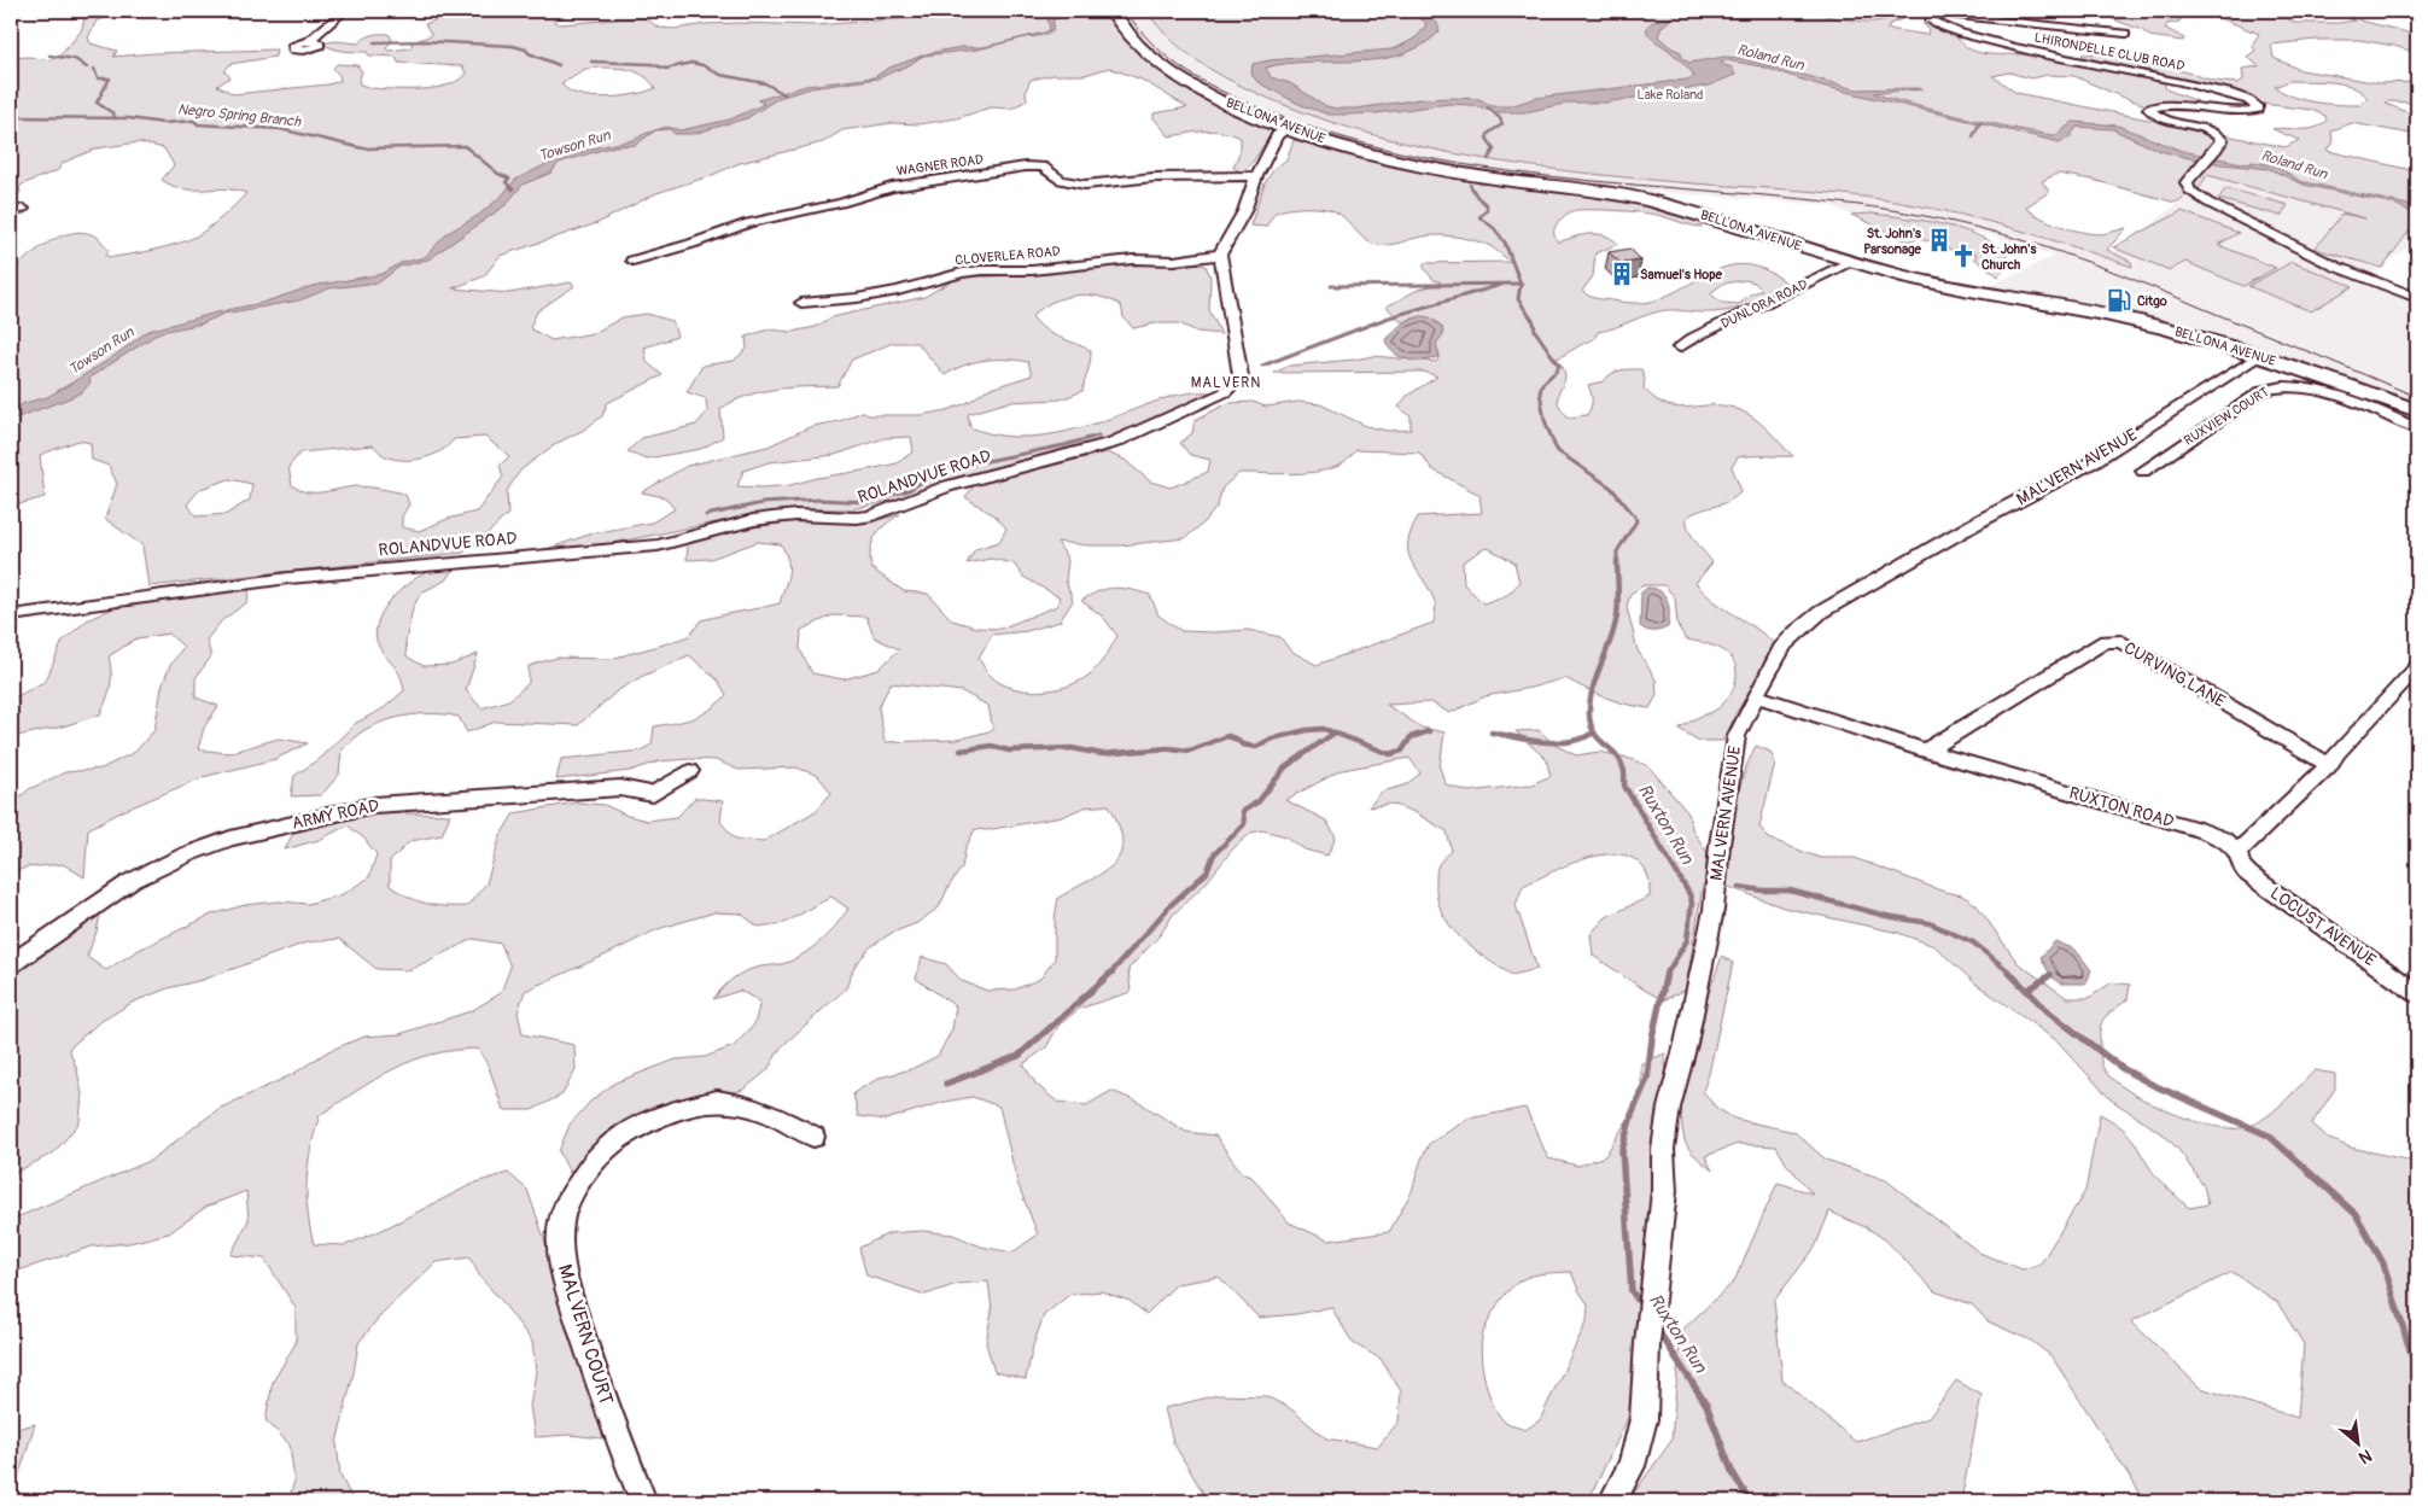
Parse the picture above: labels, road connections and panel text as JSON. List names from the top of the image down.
{
  "streets": {
    "main road": ["BELLONA AVENUE"],
    "street": [
      "LHIRONDELLE CLUB ROAD",
      "WAGNER ROAD",
      "CLOVERLEA ROAD",
      "DUNLORA ROAD",
      "RUXVIEW COURT",
      "MALVERN AVENUE",
      "ROLANDVUE ROAD",
      "CURVING LANE",
      "RUXTON ROAD",
      "ARMY ROAD",
      "LOCUST AVENUE",
      "MALVERN COURT"
    ]
  },
  "crossings": [
    ["BELLONA AVENUE", "DUNLORA ROAD"],
    ["BELLONA AVENUE", "MALVERN AVENUE"],
    ["CLOVERLEA ROAD", "ROLANDVUE ROAD"],
    ["MALVERN AVENUE", "RUXTON ROAD"],
    ["CURVING LANE", "RUXTON ROAD"],
    ["RUXTON ROAD", "LOCUST AVENUE"]
  ],
  "districts": ["MALVERN"],
  "water": [
    "Roland Run",
    "Negro Spring Branch",
    "Towson Run",
    "Ruxton Run"
  ],
  "parks": ["Lake Roland"],
  "places": {
    "building": ["St. John's Parsonage", "Samuel's Hope"],
    "church": ["St. John's Church"],
    "fuel station": ["Citgo"]
  },
  "north": "bottom right"
}
